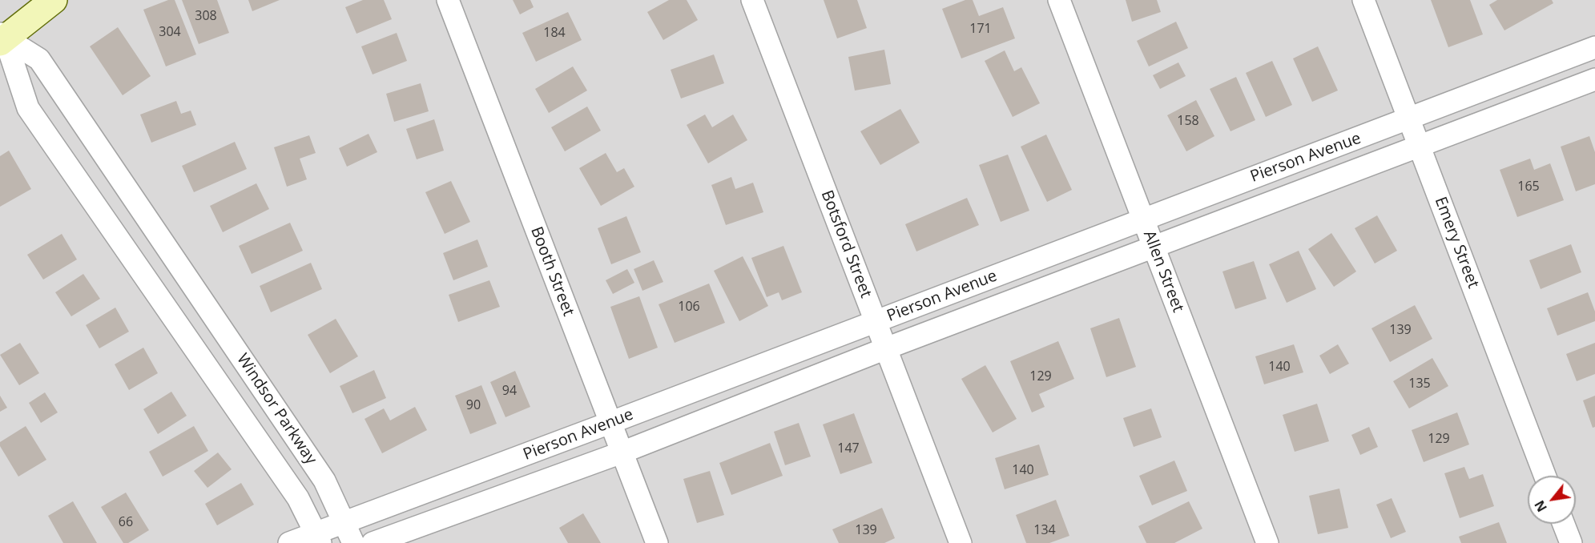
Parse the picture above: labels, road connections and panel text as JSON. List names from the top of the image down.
{
  "streets": {
    "street": [
      "Pierson Avenue",
      "Emery Street",
      "Botsford Street",
      "Booth Street",
      "Allen Street",
      "Windsor Parkway"
    ]
  },
  "crossings": [
    ["Pierson Avenue", "Emery Street"],
    ["Pierson Avenue", "Botsford Street"],
    ["Pierson Avenue", "Booth Street"],
    ["Pierson Avenue", "Allen Street"],
    ["Pierson Avenue", "Windsor Parkway"]
  ],
  "house_numbers": [
    "308",
    "171",
    "304",
    "184",
    "158",
    "165",
    "106",
    "139",
    "140",
    "129",
    "135",
    "94",
    "90",
    "129",
    "147",
    "140",
    "66",
    "139",
    "134"
  ],
  "north": "bottom left"
}
